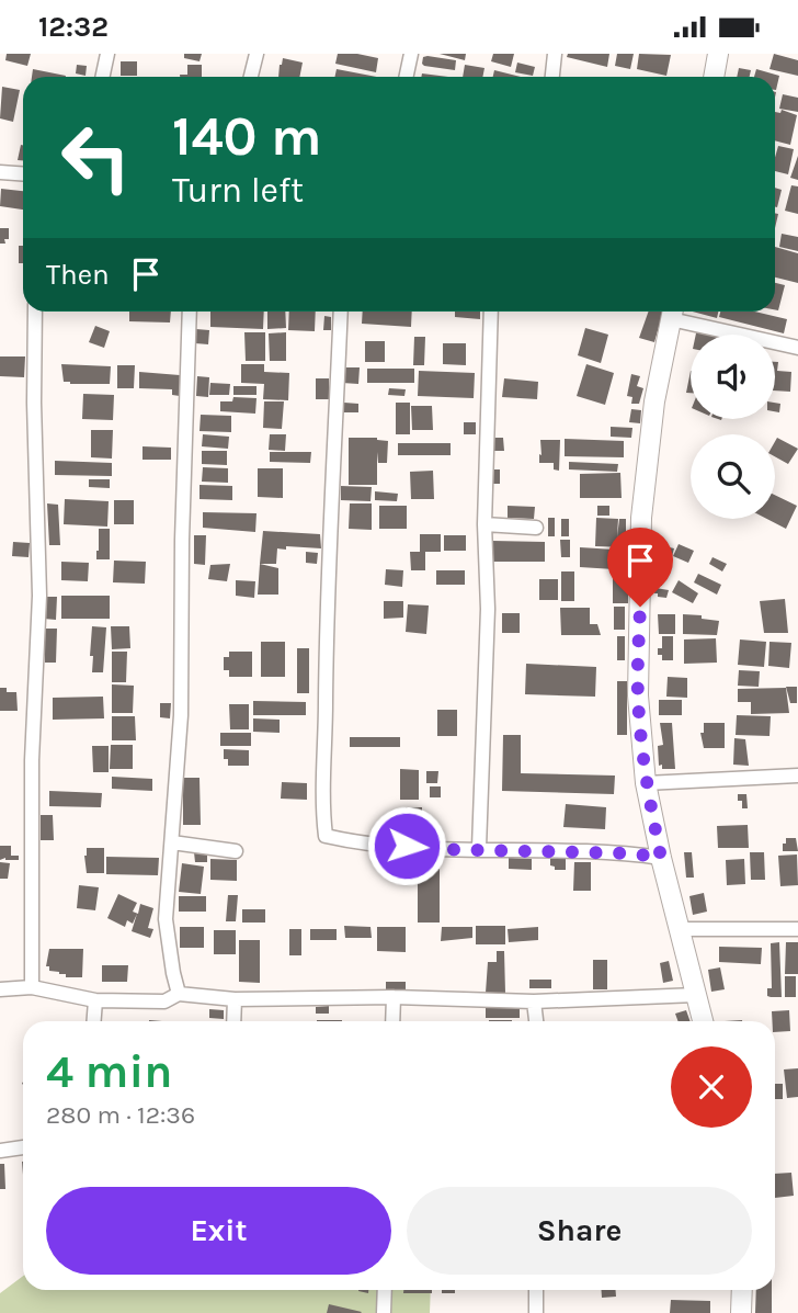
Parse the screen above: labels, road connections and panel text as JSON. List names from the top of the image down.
{
  "page": {
    "status": "12:32",
    "turn": ["140 m", "Turn left"],
    "then": "Then",
    "heading": ["4 min", "280 m · 12:36"],
    "buttons": ["Exit", "Share"]
  }
}
